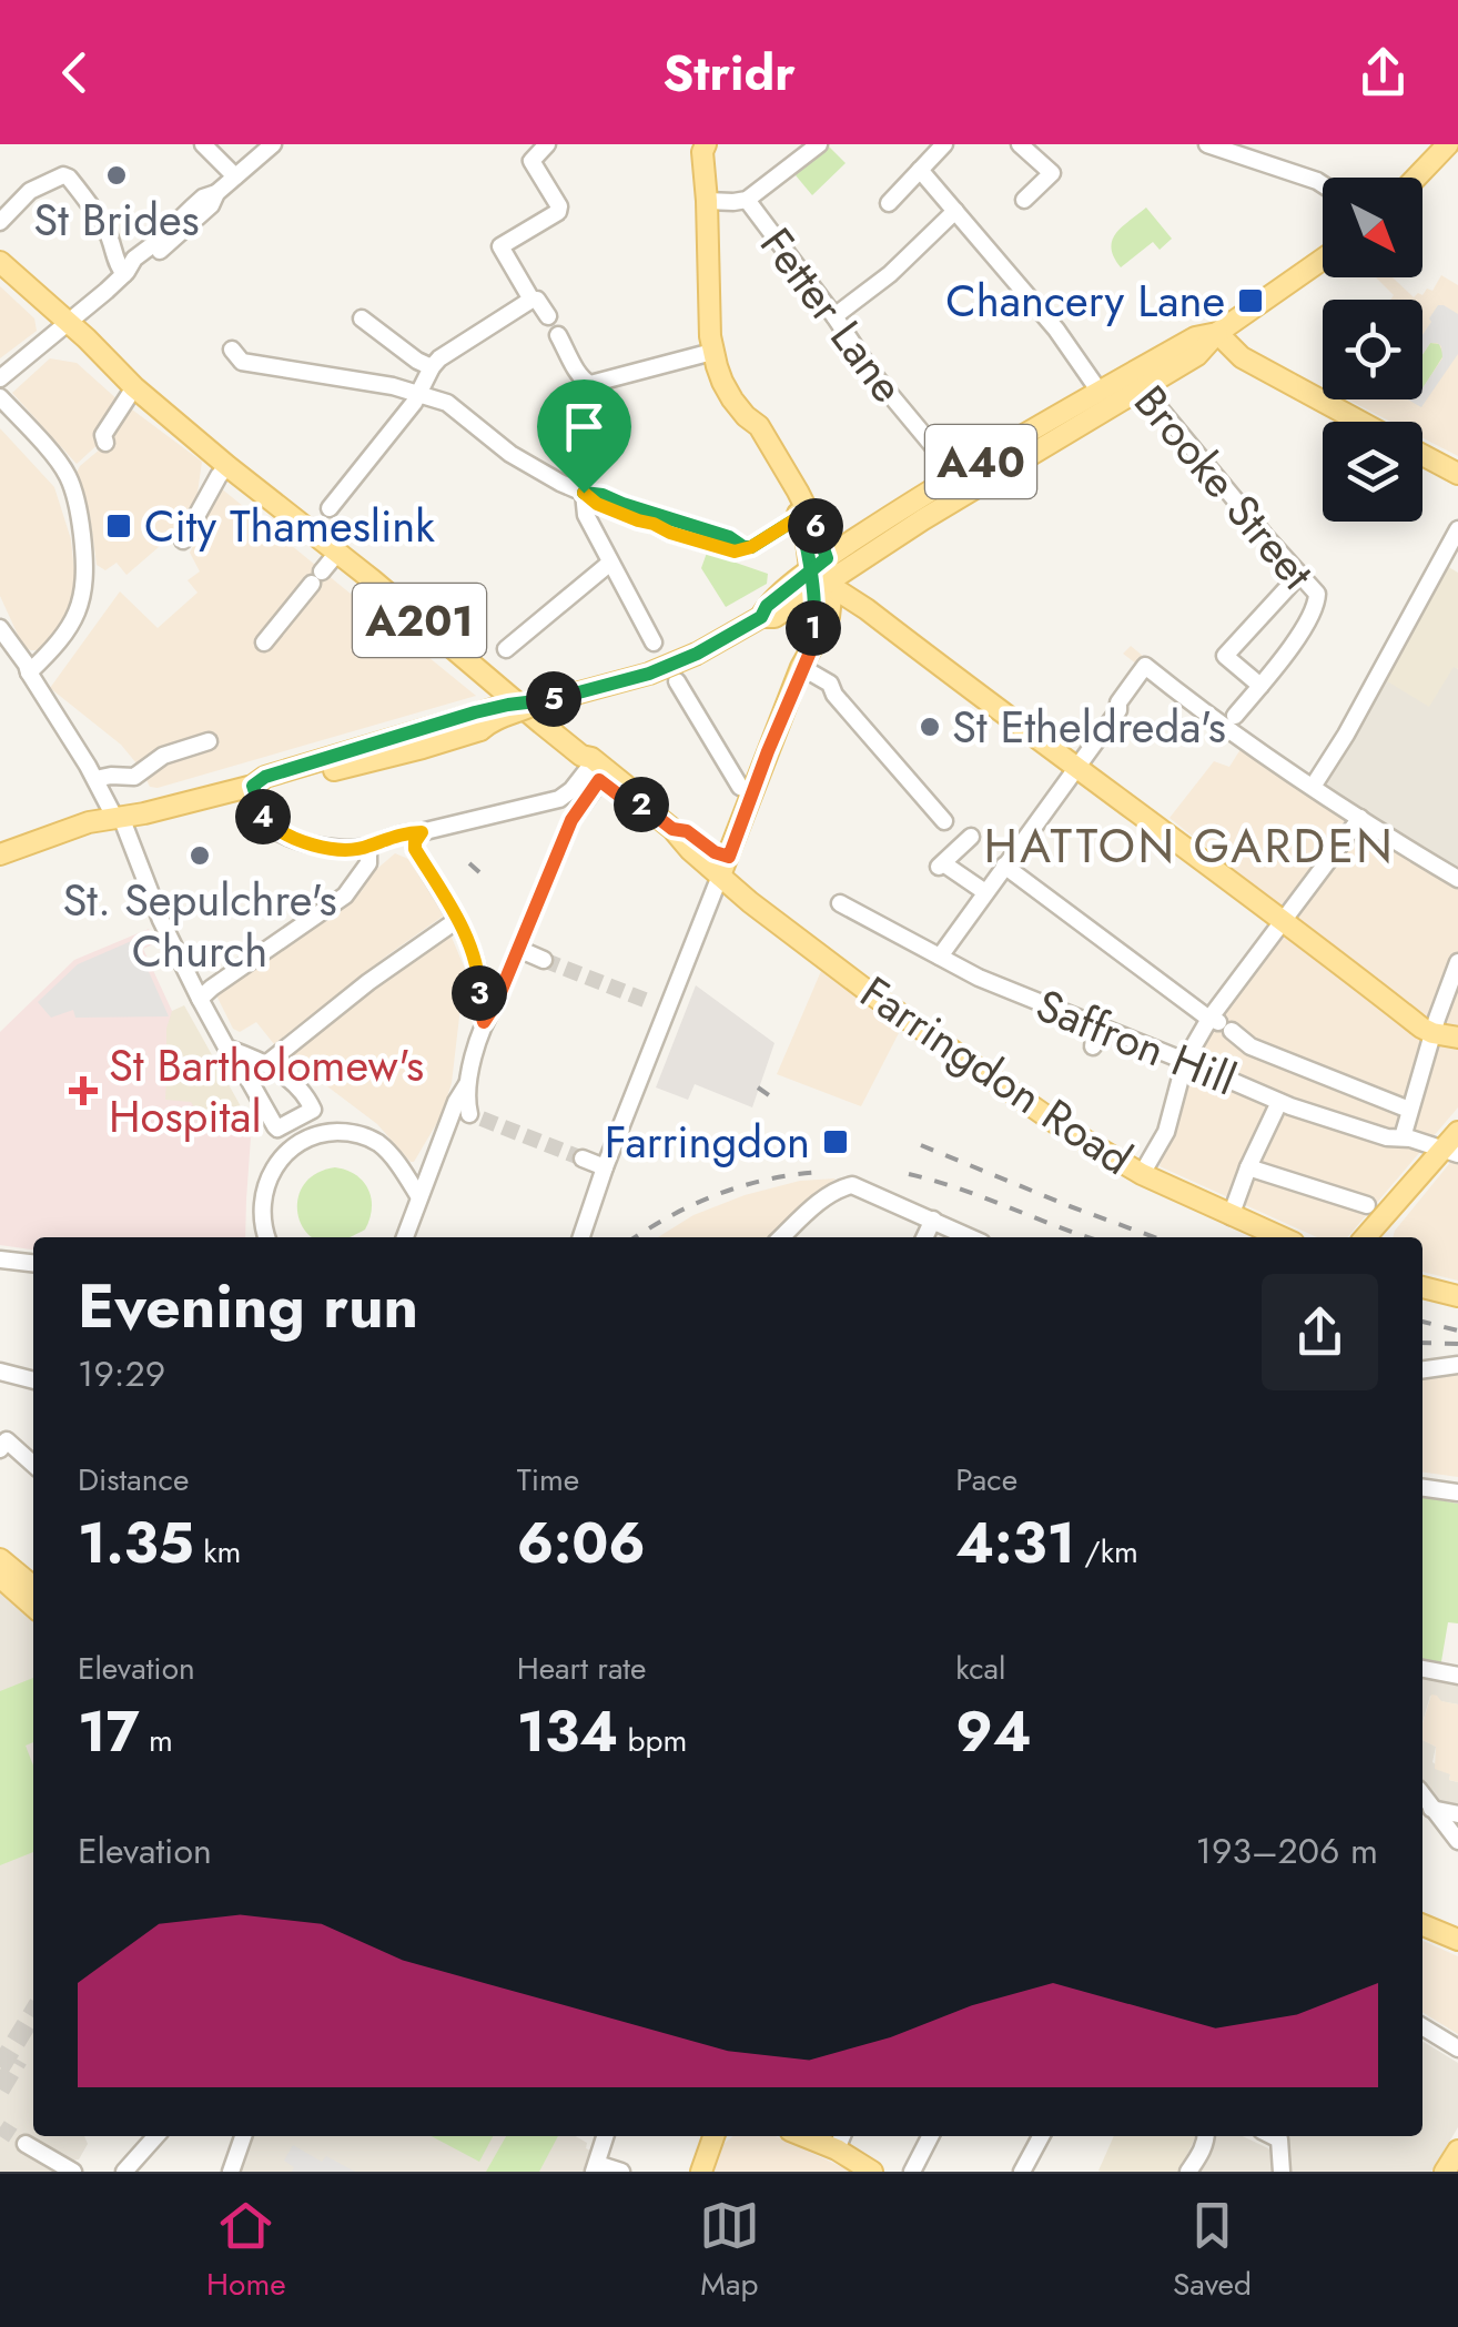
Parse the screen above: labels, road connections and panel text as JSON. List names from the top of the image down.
{
  "streets": {
    "main road": [
      "Fetter Lane",
      "A40",
      "A201",
      "Farringdon Road"
    ],
    "street": ["Brooke Street", "Saffron Hill"]
  },
  "crossings": [
    ["A40", "Brooke Street"],
    ["A201", "Farringdon Road"]
  ],
  "districts": ["HATTON GARDEN"],
  "places": {
    "other": ["St Brides", "St Etheldreda's", "St. Sepulchre's Church"],
    "transit": ["Chancery Lane", "City Thameslink", "Farringdon"],
    "health": ["St Bartholomew's Hospital"]
  },
  "north": "bottom right",
  "page": {
    "header": "Stridr",
    "pins": [
      "6",
      "1",
      "5",
      "2",
      "4",
      "3"
    ],
    "heading": ["Evening run", "19:29"],
    "stats": [
      ["Distance", "1.35 km"],
      ["Time", "6:06"],
      ["Pace", "4:31 /km"],
      ["Elevation", "17 m"],
      ["Heart rate", "134 bpm"],
      ["kcal", "94"]
    ],
    "chart": ["Elevation", "193–206 m"],
    "tabs": ["Home", "Map", "Saved"]
  }
}
